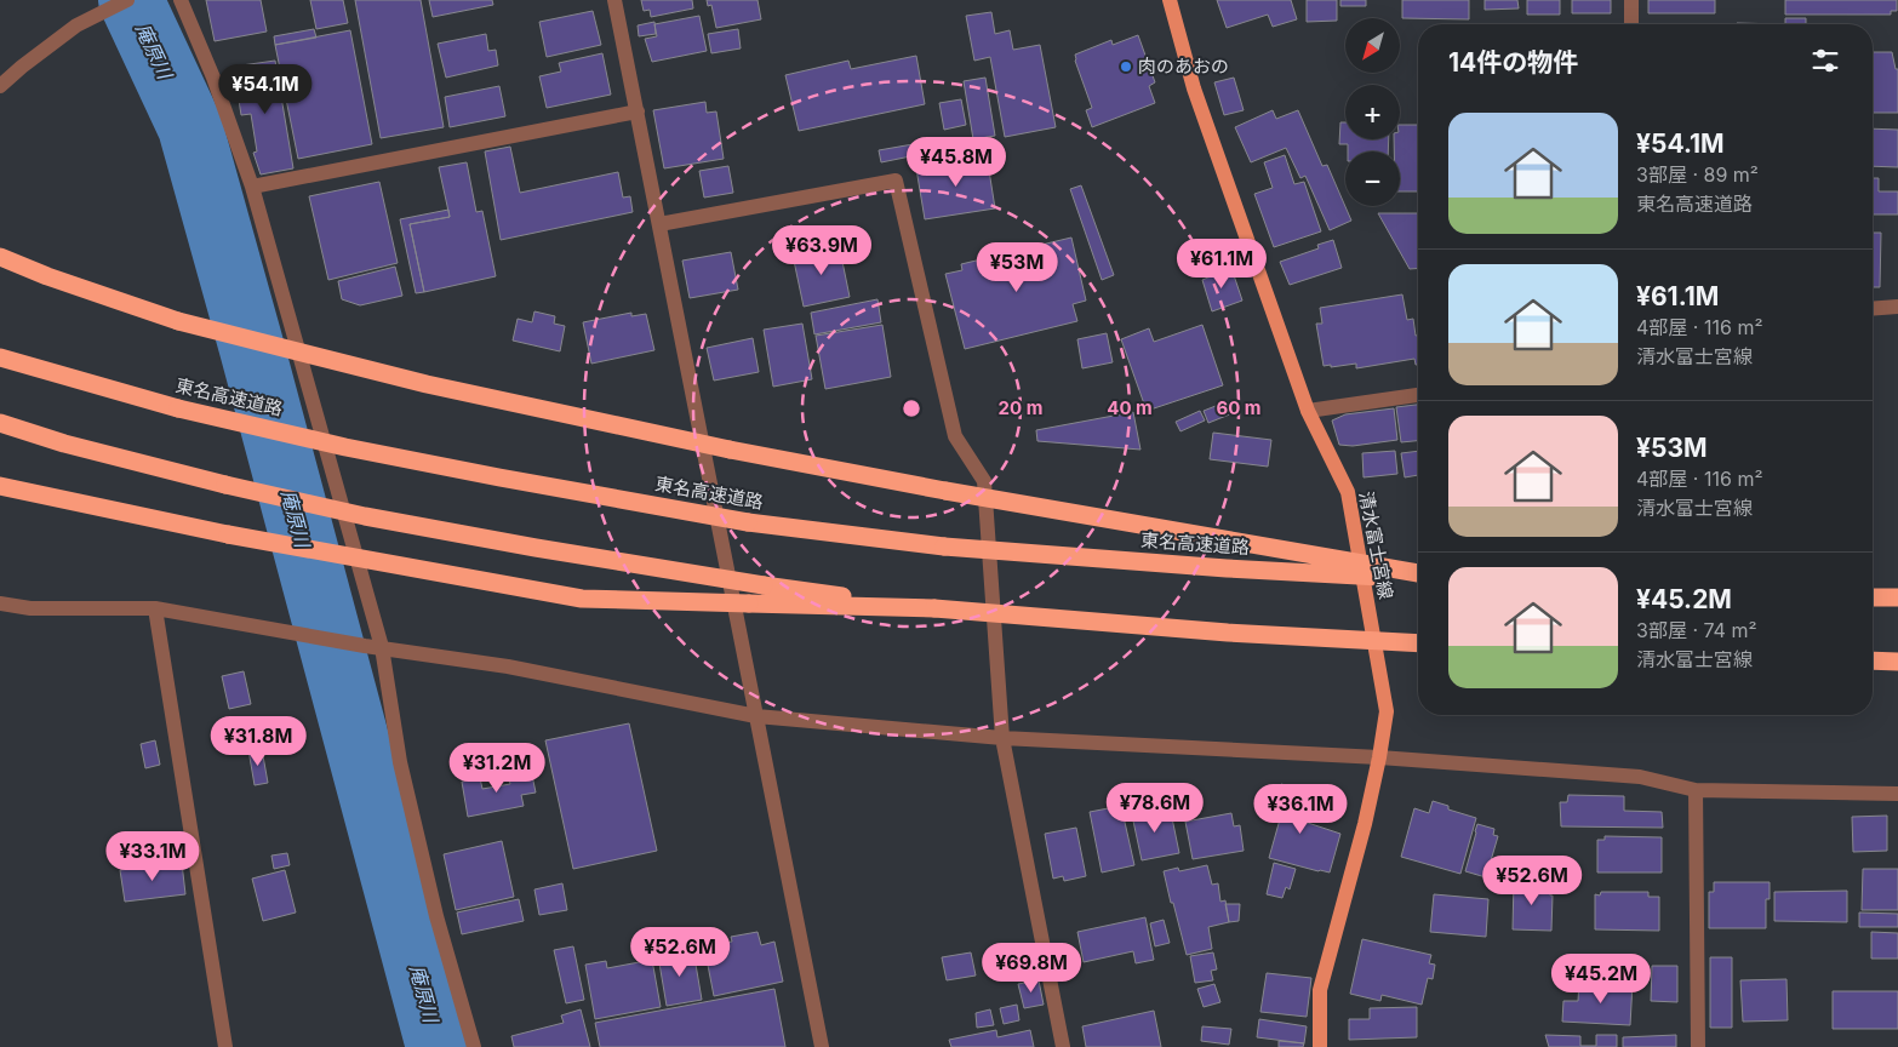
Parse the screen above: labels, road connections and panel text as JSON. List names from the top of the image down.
{
  "streets": {
    "highway": ["東名高速道路"],
    "main road": ["清水富士宮線"]
  },
  "water": ["庵原川"],
  "places": ["肉のあおの"],
  "north": "bottom left",
  "page": {
    "map_buttons": ["+", "−"],
    "heading": "14件の物件",
    "price": [
      "¥54.1M",
      "¥45.8M",
      "¥63.9M",
      "¥61.1M",
      "¥53M",
      "¥31.8M",
      "¥31.2M",
      "¥78.6M",
      "¥36.1M",
      "¥33.1M",
      "¥52.6M",
      "¥52.6M",
      "¥69.8M",
      "¥45.2M"
    ],
    "list": [
      {
        "name": "¥54.1M",
        "note": "3部屋 · 89 m² · 東名高速道路"
      },
      {
        "name": "¥61.1M",
        "note": "4部屋 · 116 m² · 清水富士宮線"
      },
      {
        "name": "¥53M",
        "note": "4部屋 · 116 m² · 清水富士宮線"
      },
      {
        "name": "¥45.2M",
        "note": "3部屋 · 74 m² · 清水富士宮線"
      }
    ]
  },
  "rings": ["20 m", "40 m", "60 m"]
}
